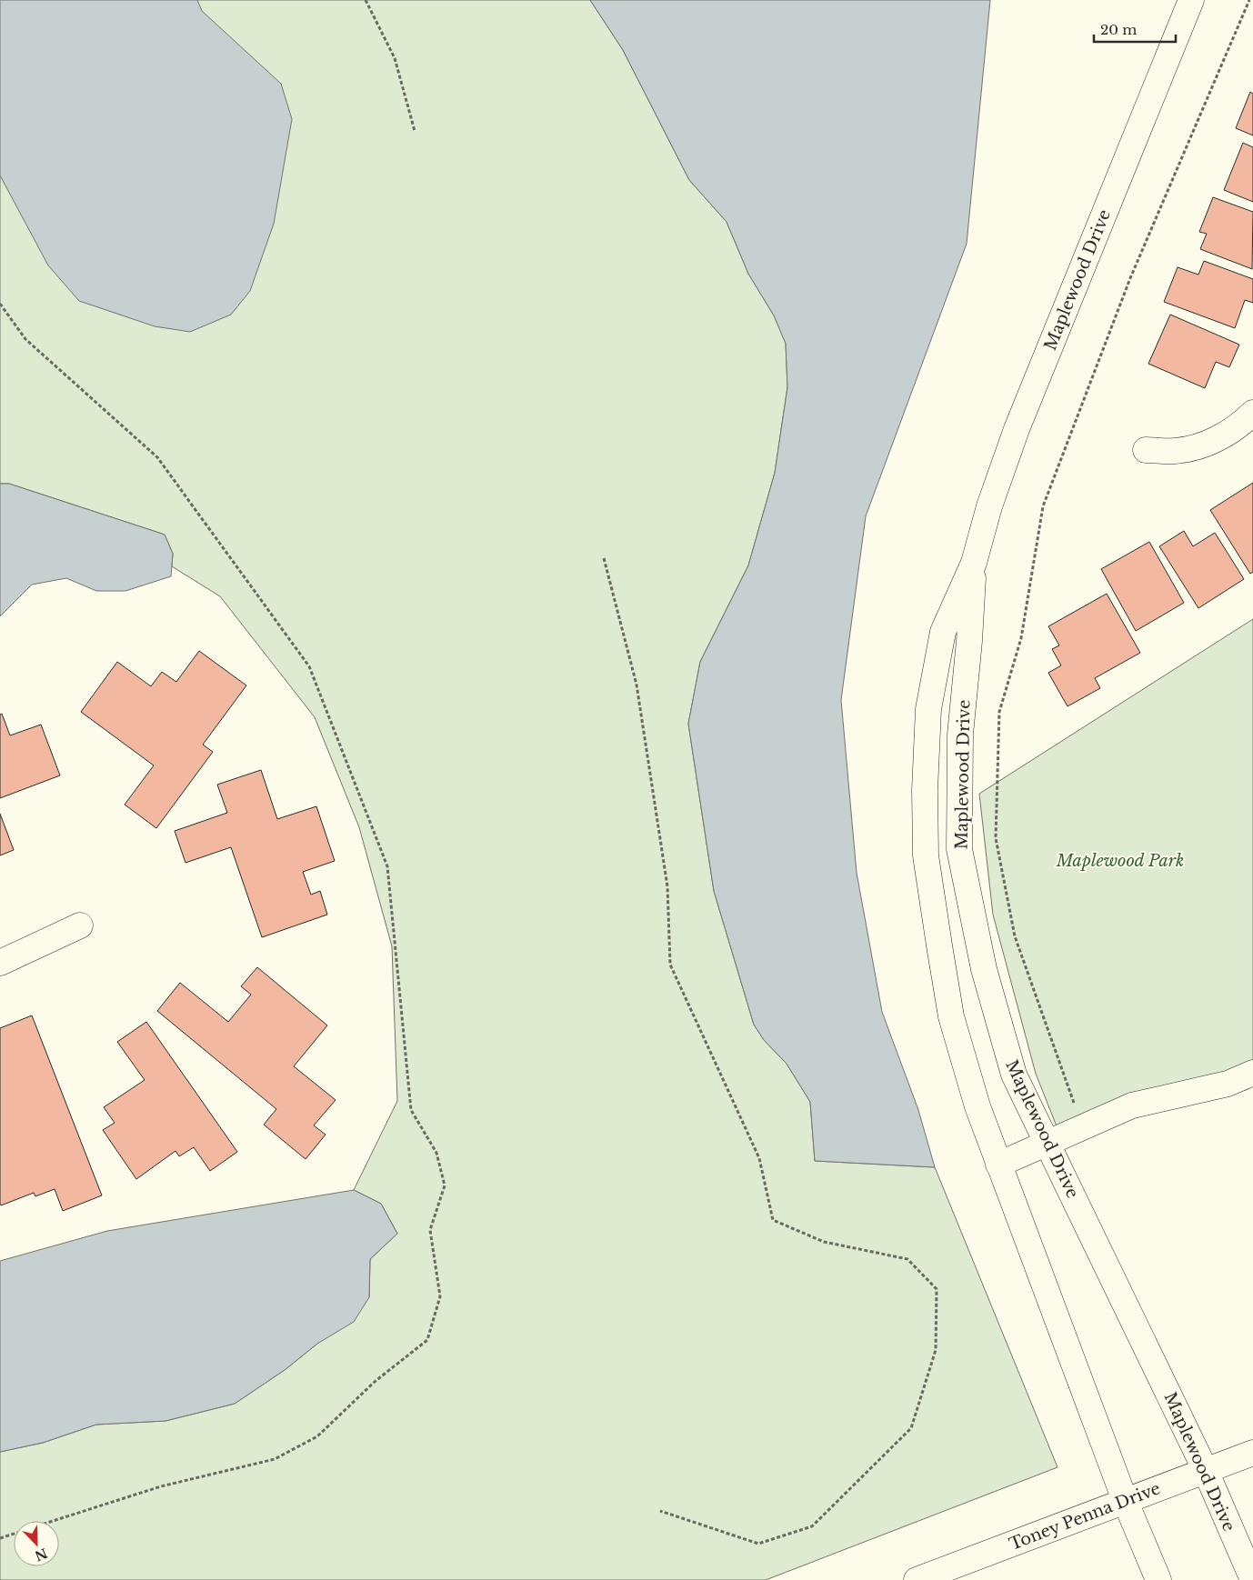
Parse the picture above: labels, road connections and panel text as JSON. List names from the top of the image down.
{
  "streets": {
    "street": ["Maplewood Drive", "Toney Penna Drive"]
  },
  "crossings": [
    ["Maplewood Drive", "Toney Penna Drive"]
  ],
  "parks": ["Maplewood Park"],
  "scale_bar": "20 m",
  "north": "bottom right"
}
